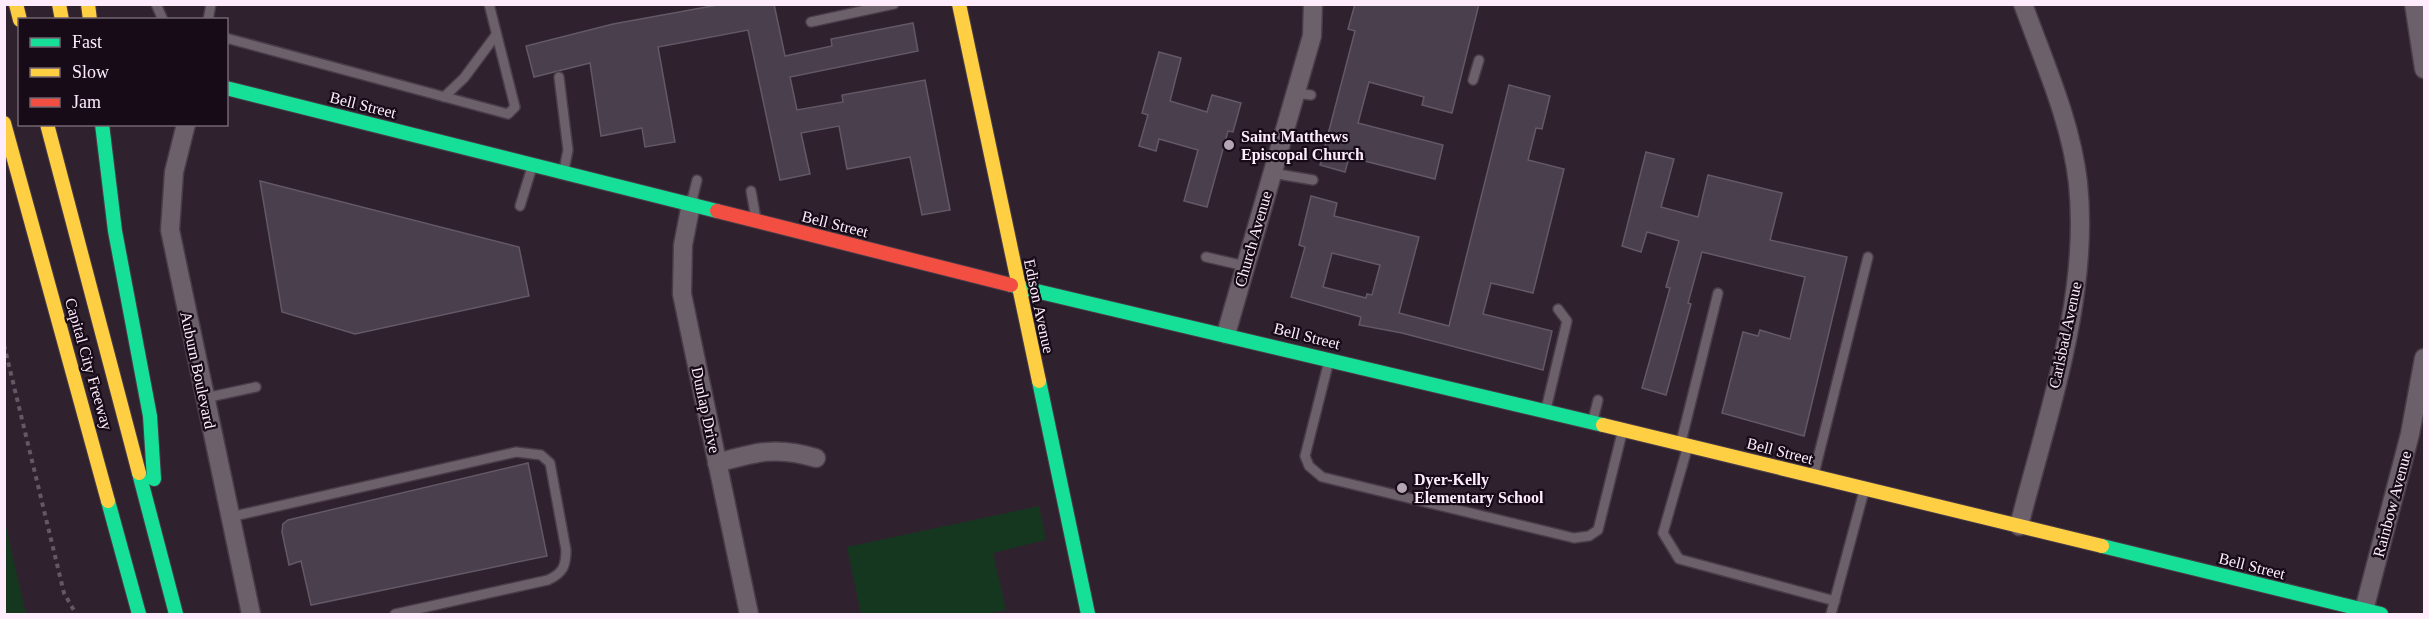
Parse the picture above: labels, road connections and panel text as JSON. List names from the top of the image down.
{
  "streets": {
    "main road": ["Bell Street", "Edison Avenue", "Capital City Freeway"],
    "street": [
      "Church Avenue",
      "Carlsbad Avenue",
      "Auburn Boulevard",
      "Dunlap Drive",
      "Rainbow Avenue"
    ]
  },
  "crossings": [
    ["Bell Street", "Church Avenue"],
    ["Bell Street", "Edison Avenue"],
    ["Bell Street", "Carlsbad Avenue"],
    ["Bell Street", "Dunlap Drive"],
    ["Bell Street", "Rainbow Avenue"]
  ],
  "places": ["Saint Matthews Episcopal Church", "Dyer-Kelly Elementary School"],
  "legend": ["Fast", "Slow", "Jam"]
}
